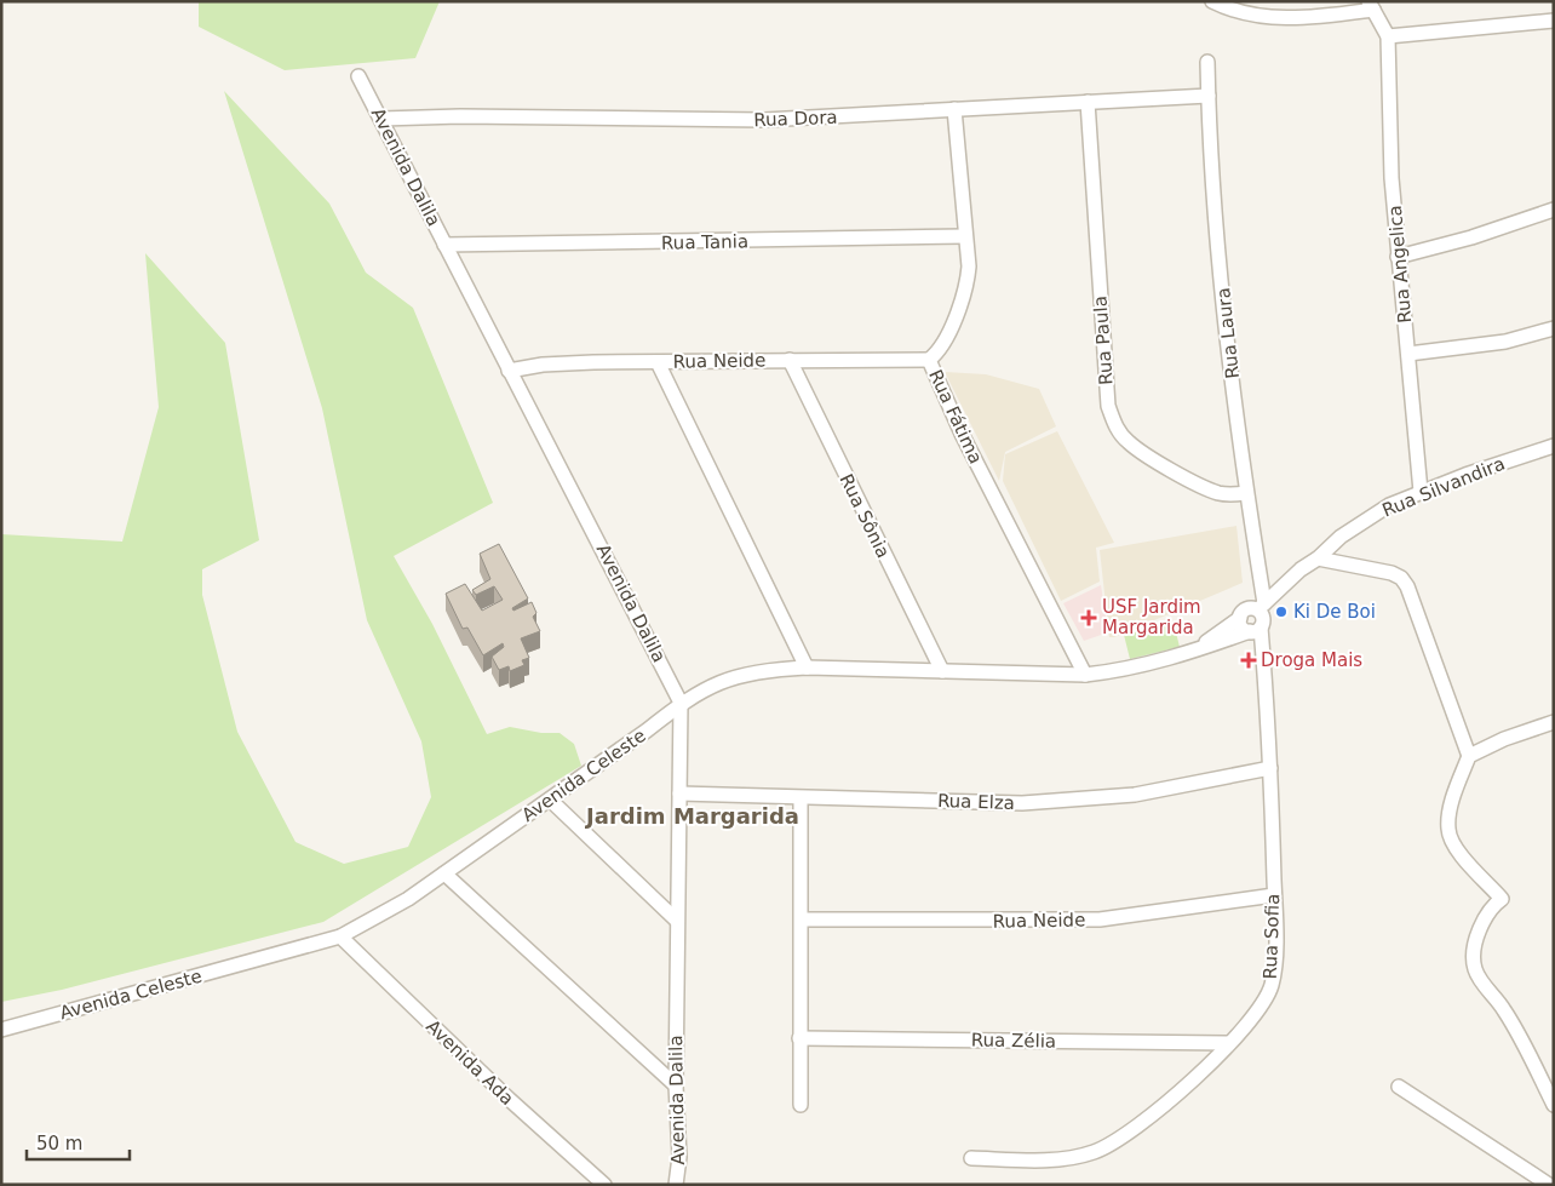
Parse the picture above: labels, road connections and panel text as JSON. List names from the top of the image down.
{
  "streets": {
    "street": [
      "Rua Dora",
      "Avenida Dalila",
      "Rua Tania",
      "Rua Angelica",
      "Rua Laura",
      "Rua Paula",
      "Rua Neide",
      "Rua Fátima",
      "Rua Silvandira",
      "Rua Sônia",
      "Avenida Celeste",
      "Rua Elza",
      "Rua Sofia",
      "Rua Zélia",
      "Avenida Ada"
    ]
  },
  "crossings": [
    ["Rua Dora", "Avenida Dalila"],
    ["Rua Dora", "Rua Laura"],
    ["Rua Dora", "Rua Paula"],
    ["Rua Dora", "Rua Fátima"],
    ["Avenida Dalila", "Rua Tania"],
    ["Avenida Dalila", "Rua Neide"],
    ["Avenida Dalila", "Avenida Celeste"],
    ["Avenida Dalila", "Rua Elza"],
    ["Rua Tania", "Rua Fátima"],
    ["Rua Angelica", "Rua Silvandira"],
    ["Rua Laura", "Rua Paula"],
    ["Rua Laura", "Rua Silvandira"],
    ["Rua Laura", "Avenida Celeste"],
    ["Rua Laura", "Rua Sofia"],
    ["Rua Neide", "Rua Fátima"],
    ["Rua Neide", "Rua Sônia"],
    ["Rua Neide", "Rua Sofia"],
    ["Rua Fátima", "Avenida Celeste"],
    ["Rua Silvandira", "Avenida Celeste"],
    ["Rua Silvandira", "Rua Sofia"],
    ["Rua Sônia", "Avenida Celeste"],
    ["Avenida Celeste", "Rua Sofia"],
    ["Avenida Celeste", "Avenida Ada"],
    ["Rua Elza", "Rua Sofia"],
    ["Rua Sofia", "Rua Zélia"]
  ],
  "districts": ["Jardim Margarida"],
  "places": {
    "other": ["Ki De Boi"],
    "health": ["USF Jardim Margarida", "Droga Mais"]
  },
  "scale_bar": "50 m"
}
